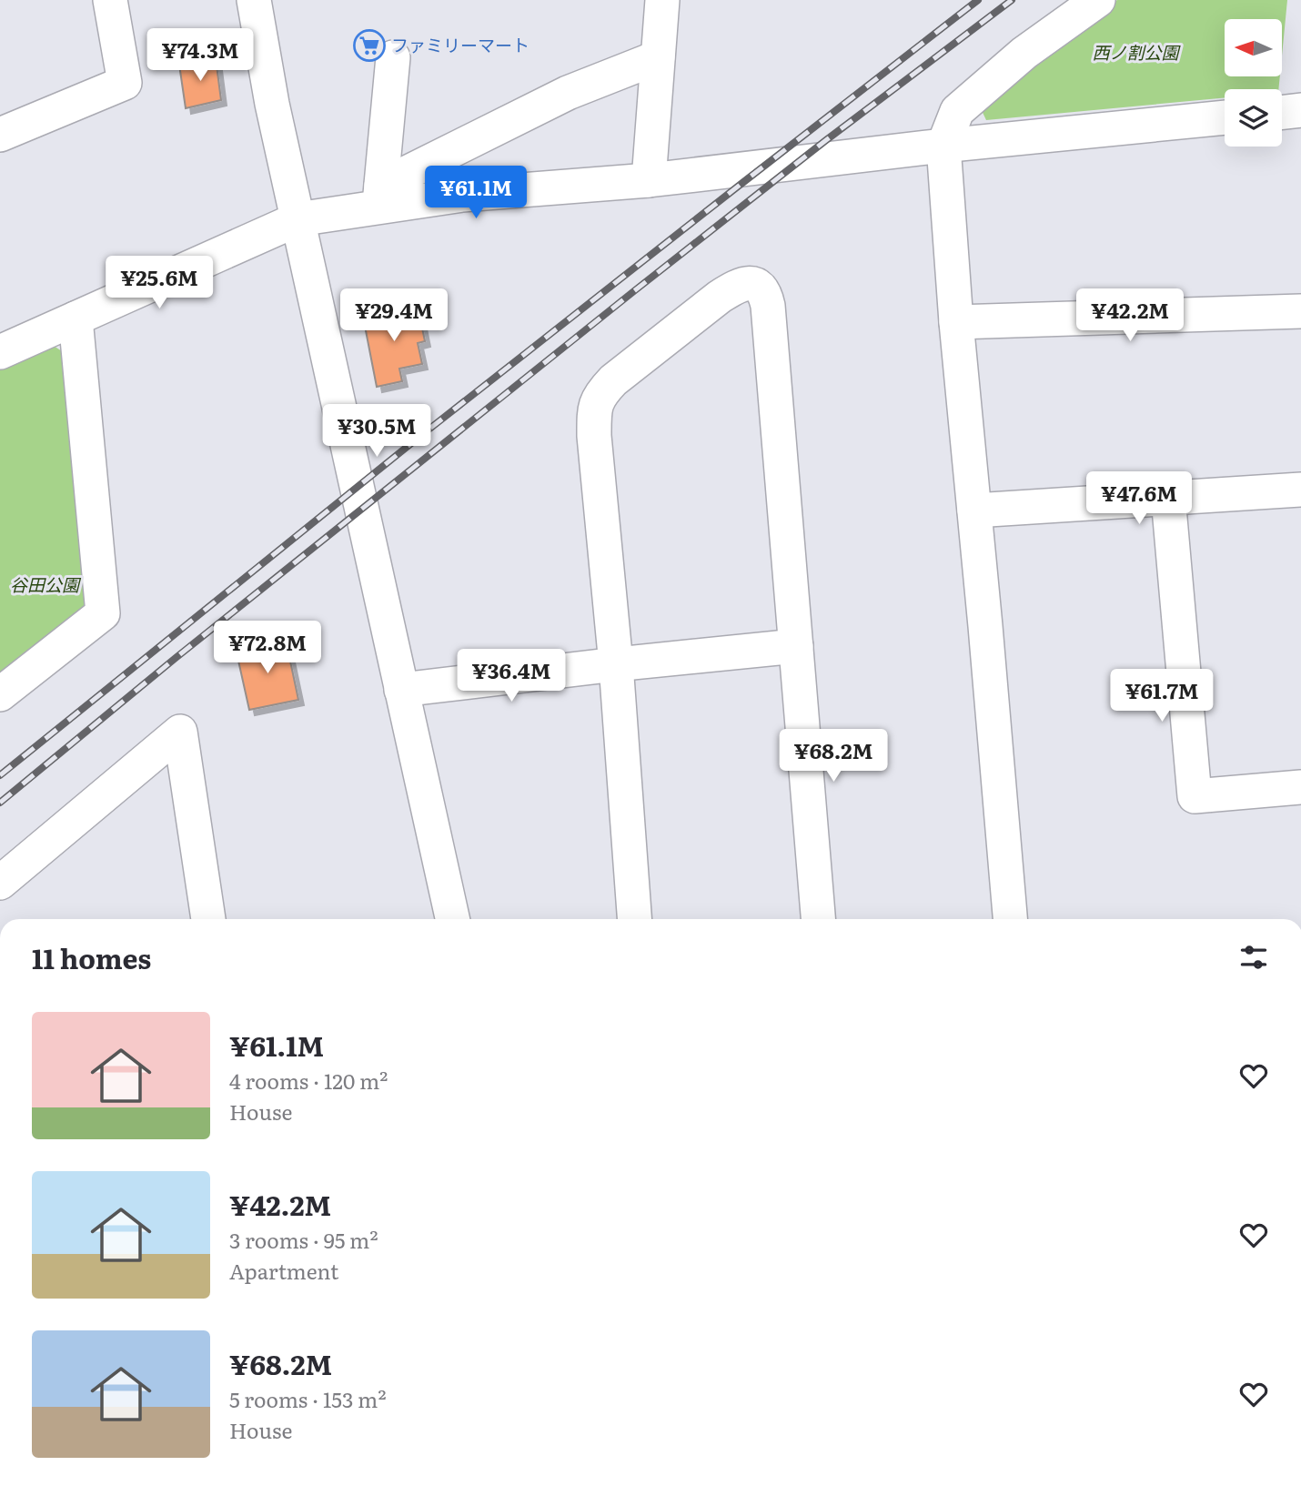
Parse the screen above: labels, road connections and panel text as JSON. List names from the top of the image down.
{
  "parks": ["西ノ割公園", "谷田公園"],
  "places": {
    "supermarket": ["ファミリーマート"]
  },
  "north": "left",
  "page": {
    "price": [
      "¥74.3M",
      "¥61.1M",
      "¥25.6M",
      "¥29.4M",
      "¥42.2M",
      "¥30.5M",
      "¥47.6M",
      "¥72.8M",
      "¥36.4M",
      "¥61.7M",
      "¥68.2M"
    ],
    "heading": "11 homes",
    "list": [
      {
        "name": "¥61.1M",
        "note": "4 rooms · 120 m² · House"
      },
      {
        "name": "¥42.2M",
        "note": "3 rooms · 95 m² · Apartment"
      },
      {
        "name": "¥68.2M",
        "note": "5 rooms · 153 m² · House"
      }
    ]
  }
}
